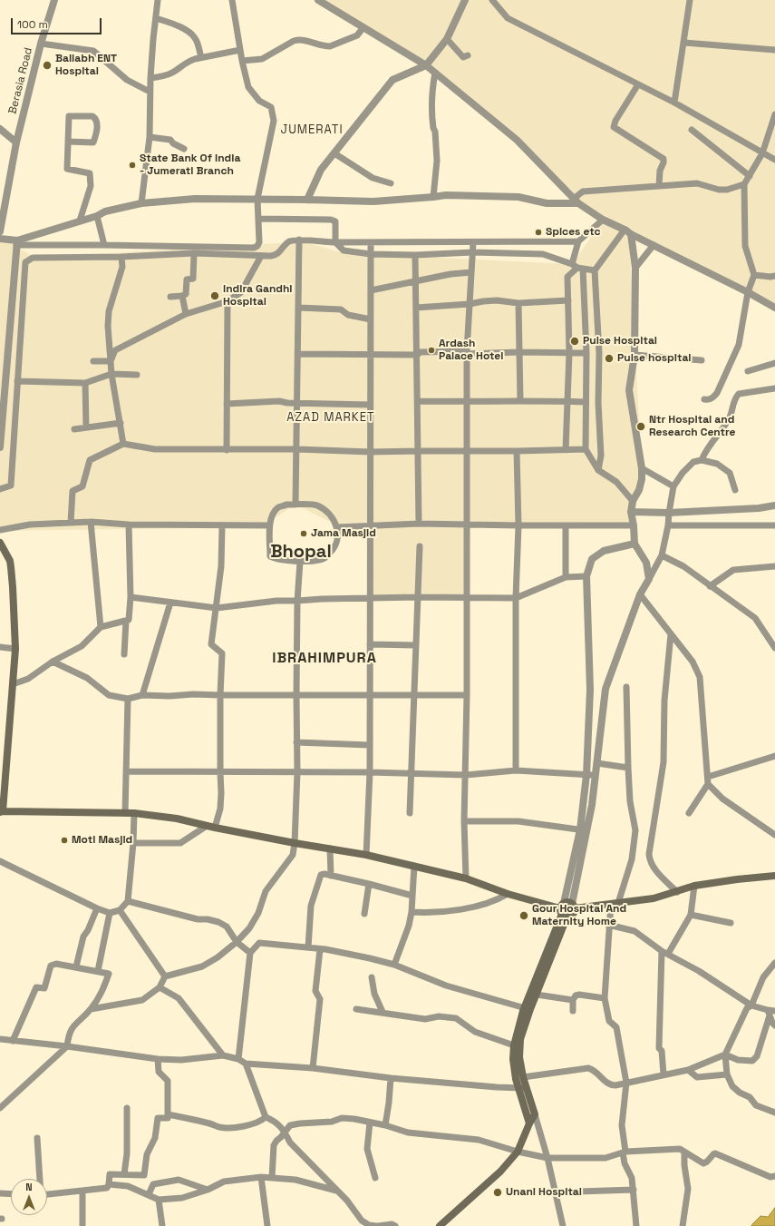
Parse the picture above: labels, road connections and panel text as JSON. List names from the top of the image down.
{
  "streets": {
    "street": ["Berasia Road"]
  },
  "districts": [
    "JUMERATI",
    "AZAD MARKET",
    "Bhopal",
    "IBRAHIMPURA"
  ],
  "places": [
    "Ballabh ENT Hospital",
    "State Bank Of India - Jumerati Branch",
    "Spices etc",
    "Indira Gandhi Hospital",
    "Pulse Hospital",
    "Ardash Palace Hotel",
    "Pulse hospital",
    "Ntr Hospital and Research Centre",
    "Jama Masjid",
    "Moti Masjid",
    "Gour Hospital And Maternity Home",
    "Unani Hospital"
  ],
  "scale_bar": "100 m",
  "north": "top"
}
